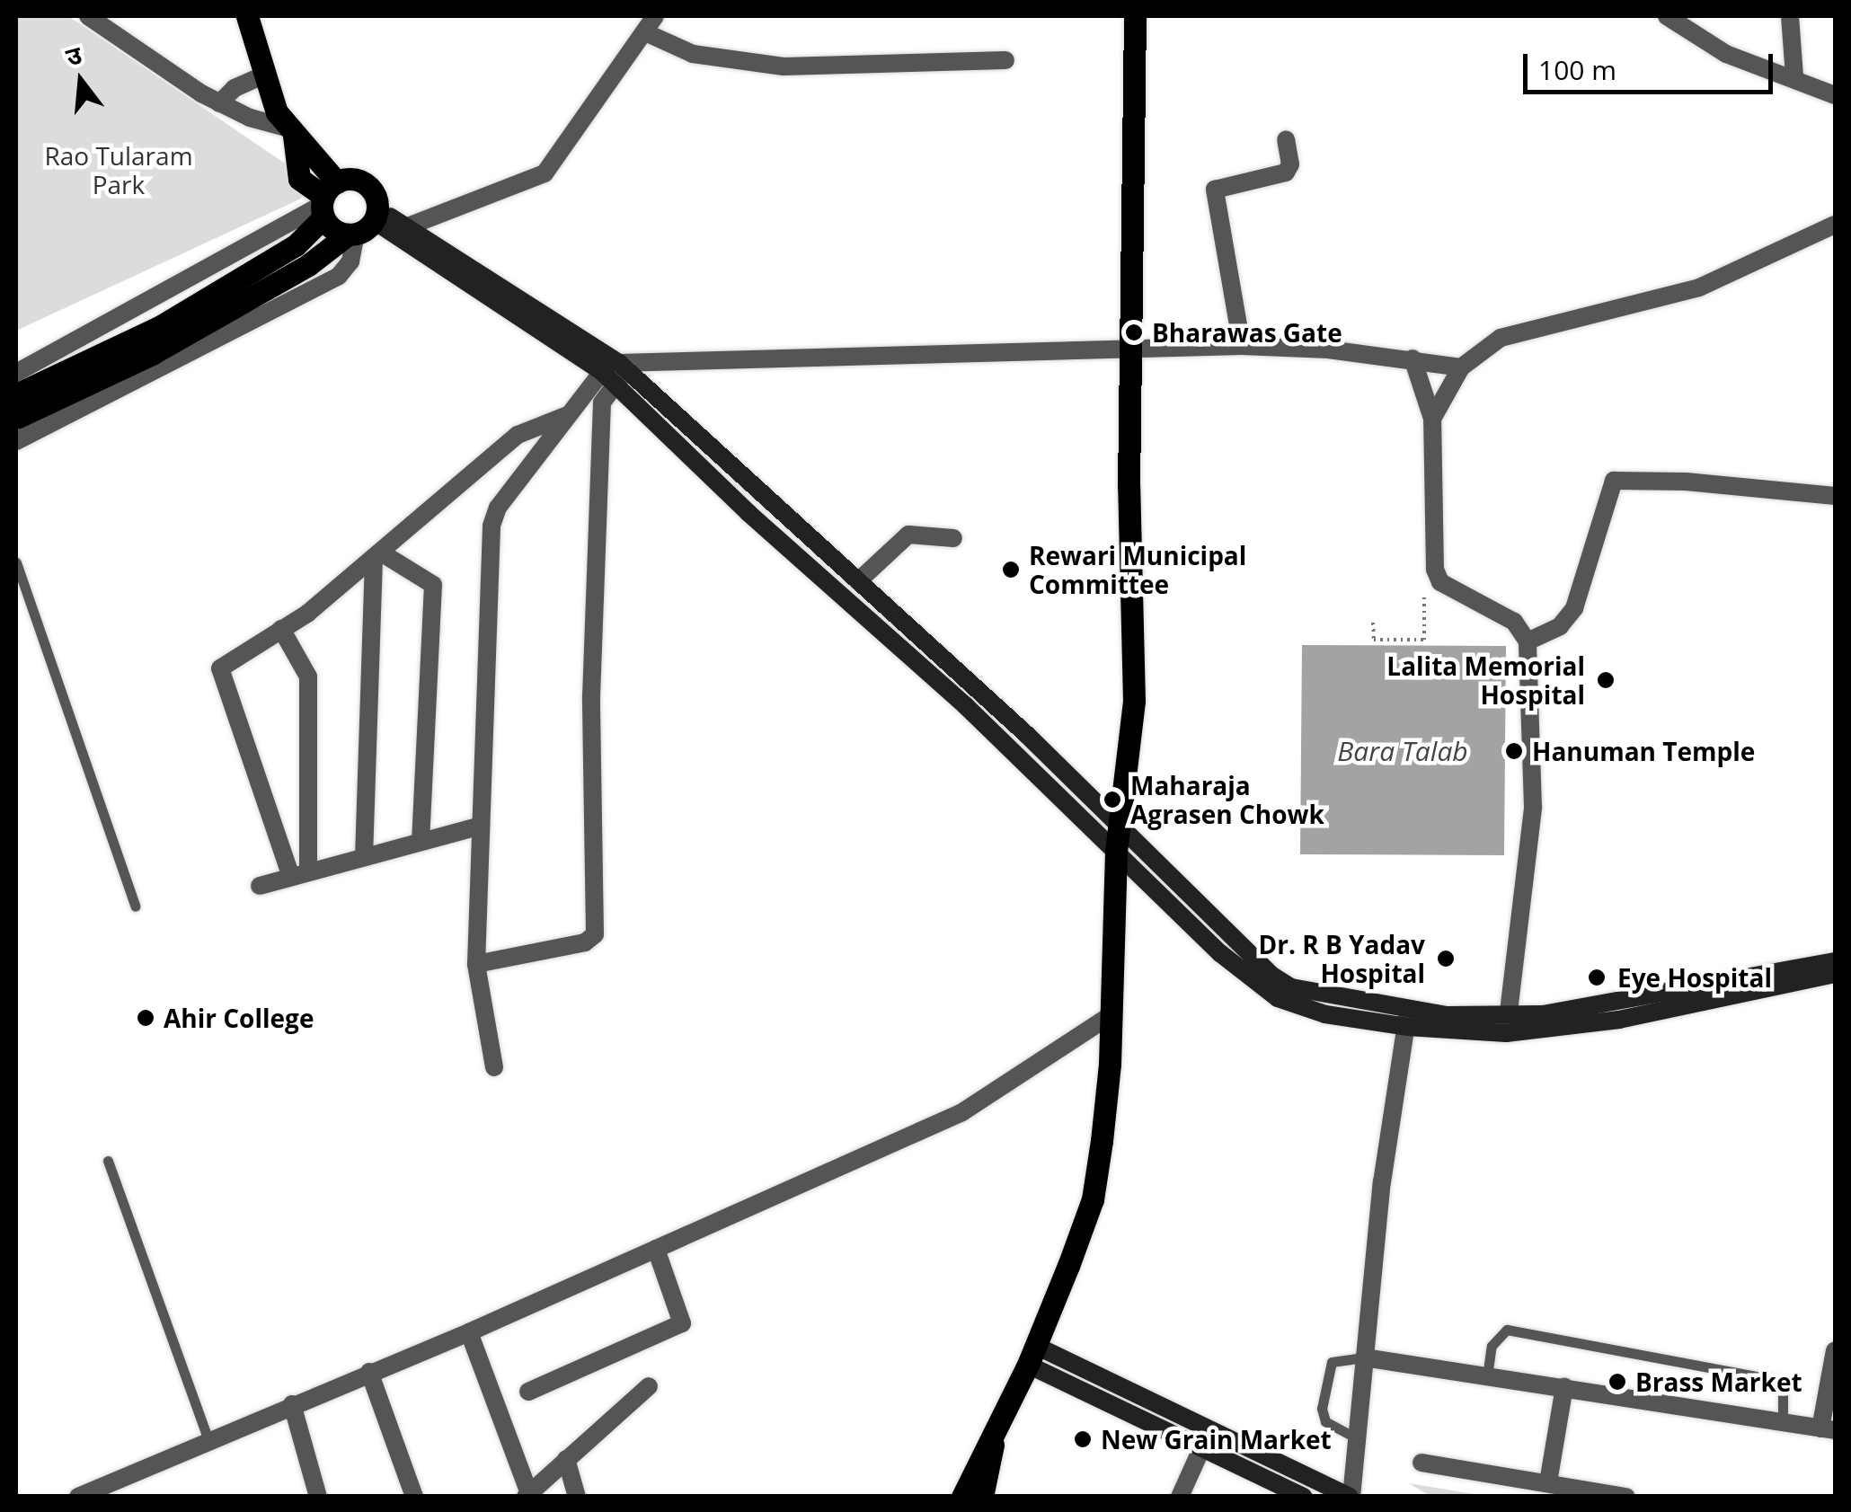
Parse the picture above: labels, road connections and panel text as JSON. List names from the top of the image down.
{
  "water": ["Bara Talab"],
  "parks": ["Rao Tularam Park"],
  "places": [
    "Bharawas Gate",
    "Rewari Municipal Committee",
    "Lalita Memorial Hospital",
    "Hanuman Temple",
    "Maharaja Agrasen Chowk",
    "Dr. R B Yadav Hospital",
    "Eye Hospital",
    "Ahir College",
    "Brass Market",
    "New Grain Market"
  ],
  "scale_bar": "100 m",
  "north": "top"
}
